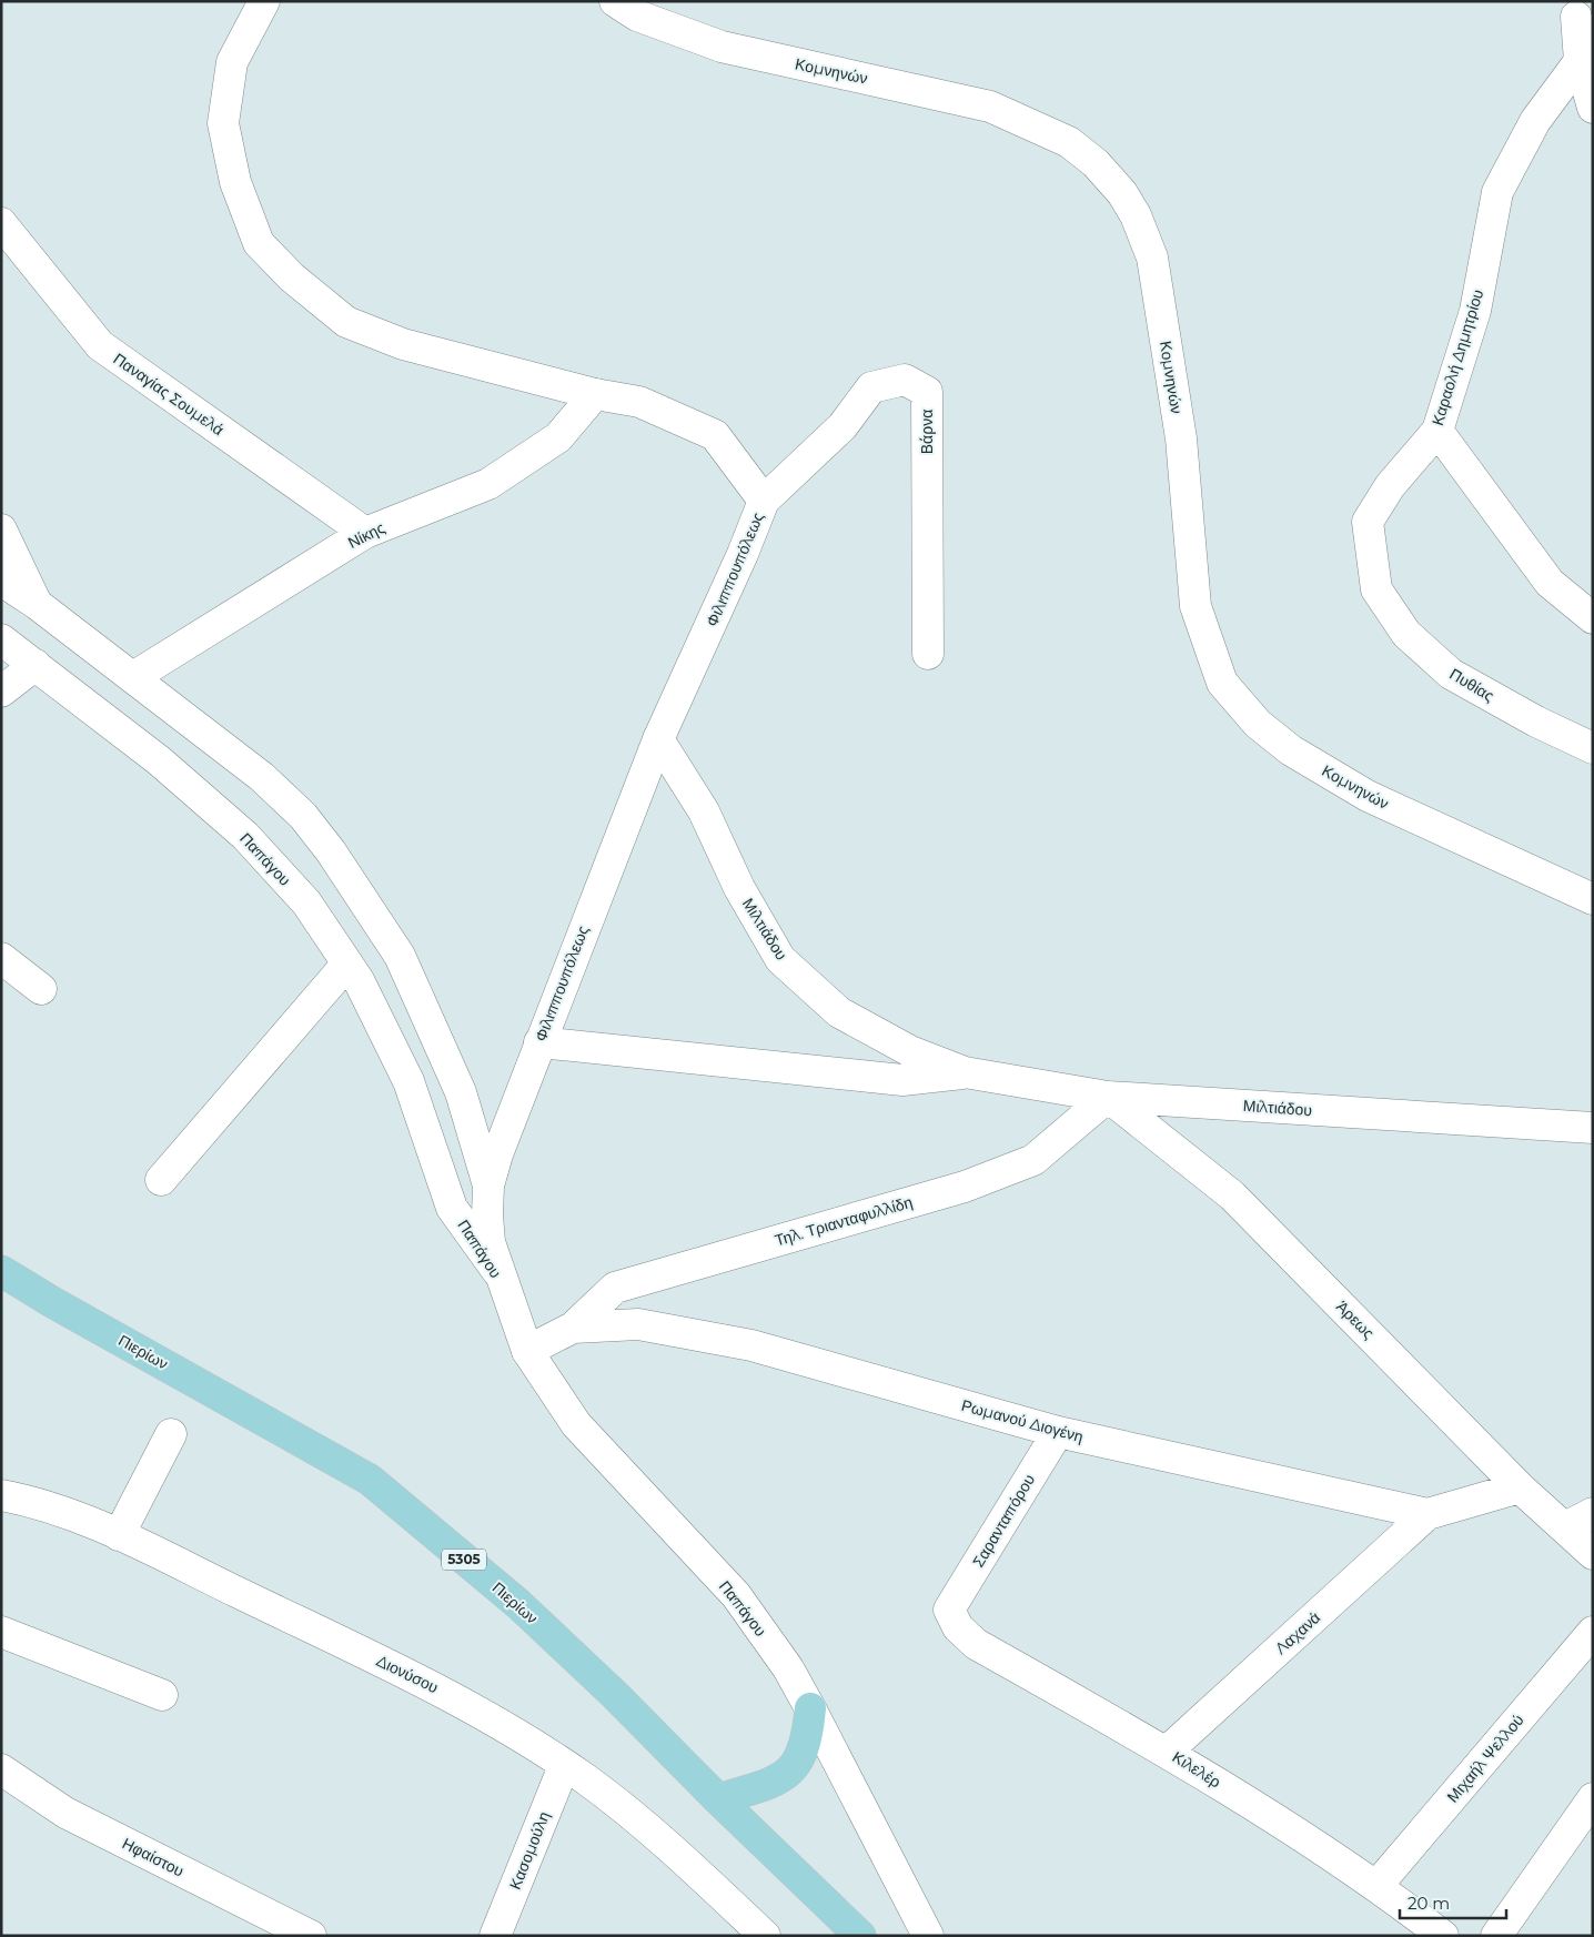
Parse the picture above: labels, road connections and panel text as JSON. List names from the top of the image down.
{
  "streets": {
    "main road": ["Πιερίων", "5305"],
    "street": [
      "Κομνηνών",
      "Καραολή Δημητρίου",
      "Παναγίας Σουμελά",
      "Βάρνα",
      "Νίκης",
      "Φιλιππουπόλεως",
      "Πυθίας",
      "Παπάγου",
      "Μιλτιάδου",
      "Τηλ. Τριανταφυλλίδη",
      "Άρεως",
      "Ρωμανού Διογένη",
      "Σαρανταπόρου",
      "Λαχανά",
      "Διονύσου",
      "Μιχαήλ Ψελλού",
      "Κιλελέρ",
      "Κασομούλη",
      "Ηφαίστου"
    ]
  },
  "crossings": [
    ["Καραολή Δημητρίου", "Πυθίας"],
    ["Παναγίας Σουμελά", "Νίκης"],
    ["Βάρνα", "Φιλιππουπόλεως"],
    ["Νίκης", "Φιλιππουπόλεως"],
    ["Φιλιππουπόλεως", "Παπάγου"],
    ["Φιλιππουπόλεως", "Μιλτιάδου"],
    ["Παπάγου", "Ρωμανού Διογένη"],
    ["Μιλτιάδου", "Τηλ. Τριανταφυλλίδη"],
    ["Μιλτιάδου", "Άρεως"],
    ["Τηλ. Τριανταφυλλίδη", "Άρεως"],
    ["Τηλ. Τριανταφυλλίδη", "Ρωμανού Διογένη"],
    ["Άρεως", "Ρωμανού Διογένη"],
    ["Ρωμανού Διογένη", "Σαρανταπόρου"],
    ["Ρωμανού Διογένη", "Λαχανά"],
    ["Σαρανταπόρου", "Κιλελέρ"],
    ["Λαχανά", "Κιλελέρ"],
    ["Διονύσου", "Κασομούλη"],
    ["Μιχαήλ Ψελλού", "Κιλελέρ"]
  ],
  "scale_bar": "20 m"
}
